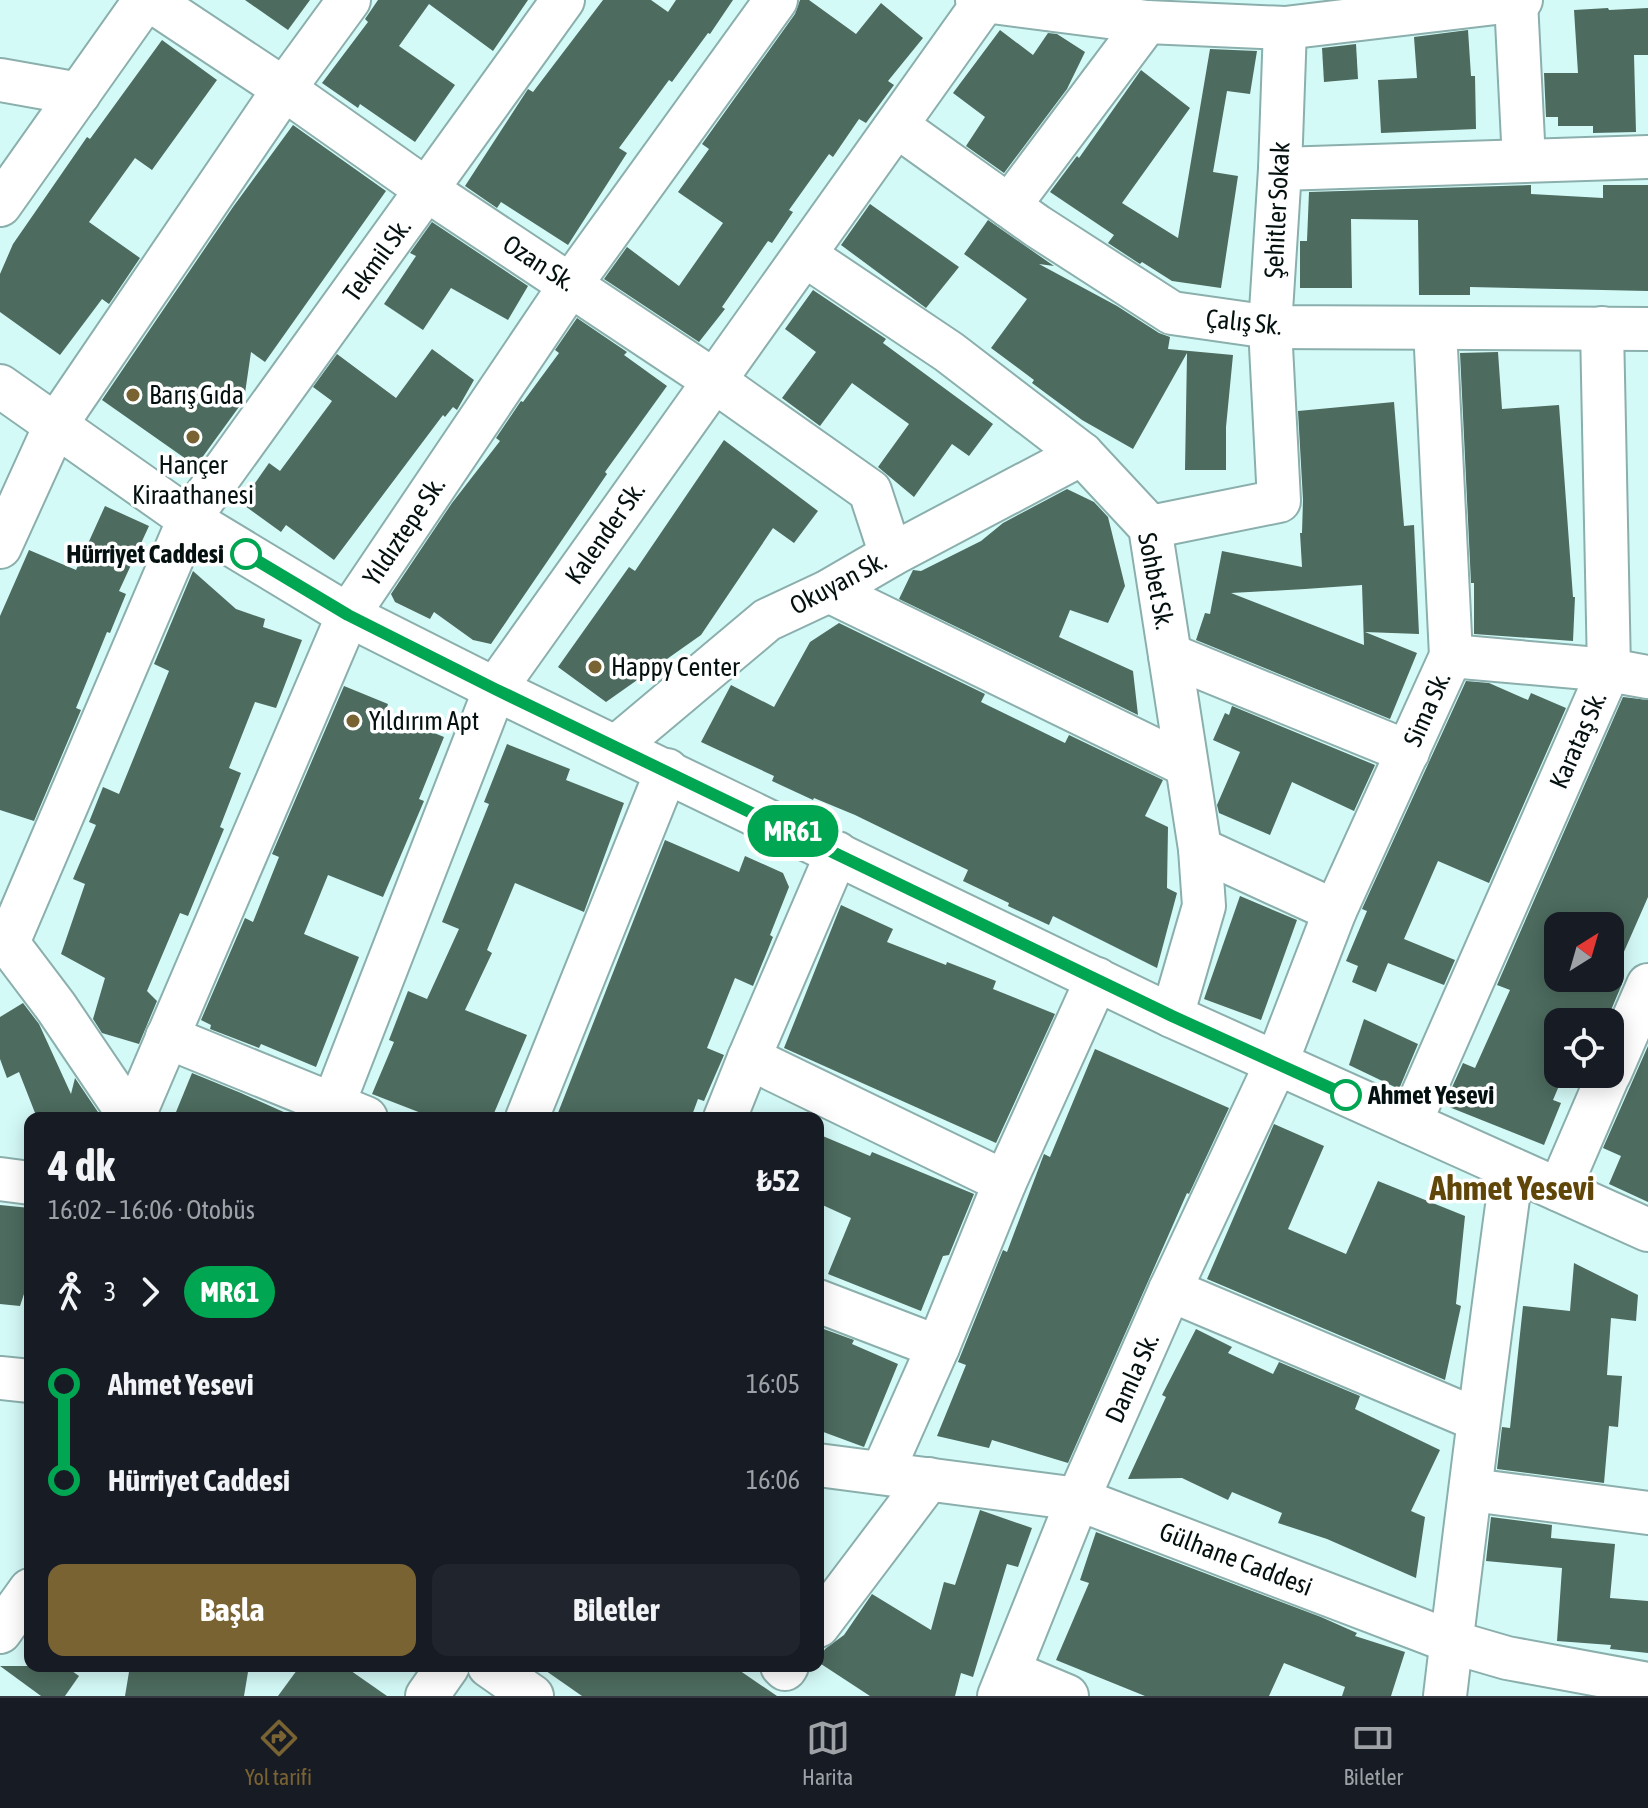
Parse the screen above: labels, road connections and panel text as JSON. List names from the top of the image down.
{
  "streets": {
    "street": [
      "Şehitler Sokak",
      "Tekmil Sk.",
      "Ozan Sk.",
      "Çalış Sk.",
      "Yıldıztepe Sk.",
      "Kalender Sk.",
      "Sohbet Sk.",
      "Okuyan Sk.",
      "Sima Sk.",
      "Karataş Sk.",
      "Damla Sk.",
      "Gülhane Caddesi"
    ]
  },
  "crossings": [
    ["Şehitler Sokak", "Çalış Sk."],
    ["Şehitler Sokak", "Sohbet Sk."],
    ["Tekmil Sk.", "Ozan Sk."],
    ["Ozan Sk.", "Yıldıztepe Sk."],
    ["Ozan Sk.", "Kalender Sk."],
    ["Ozan Sk.", "Okuyan Sk."],
    ["Çalış Sk.", "Kalender Sk."],
    ["Çalış Sk.", "Sima Sk."],
    ["Çalış Sk.", "Karataş Sk."],
    ["Kalender Sk.", "Sohbet Sk."],
    ["Sohbet Sk.", "Okuyan Sk."],
    ["Sima Sk.", "Damla Sk."],
    ["Damla Sk.", "Gülhane Caddesi"]
  ],
  "districts": ["Ahmet Yesevi"],
  "places": [
    "Barış Gıda",
    "Hançer Kiraathanesi",
    "Hürriyet Caddesi",
    "Happy Center",
    "Yıldırım Apt",
    "Ahmet Yesevi"
  ],
  "lines": ["bus line MR61"],
  "north": "top right",
  "page": {
    "on_map": "MR61",
    "heading": ["4 dk", "16:02 – 16:06 · Otobüs", "₺52"],
    "legs": ["3", "MR61"],
    "list": [
      {
        "name": "Ahmet Yesevi",
        "value": "16:05"
      },
      {
        "name": "Hürriyet Caddesi",
        "value": "16:06"
      }
    ],
    "buttons": ["Başla", "Biletler"],
    "tabs": ["Yol tarifi", "Harita", "Biletler"]
  }
}
